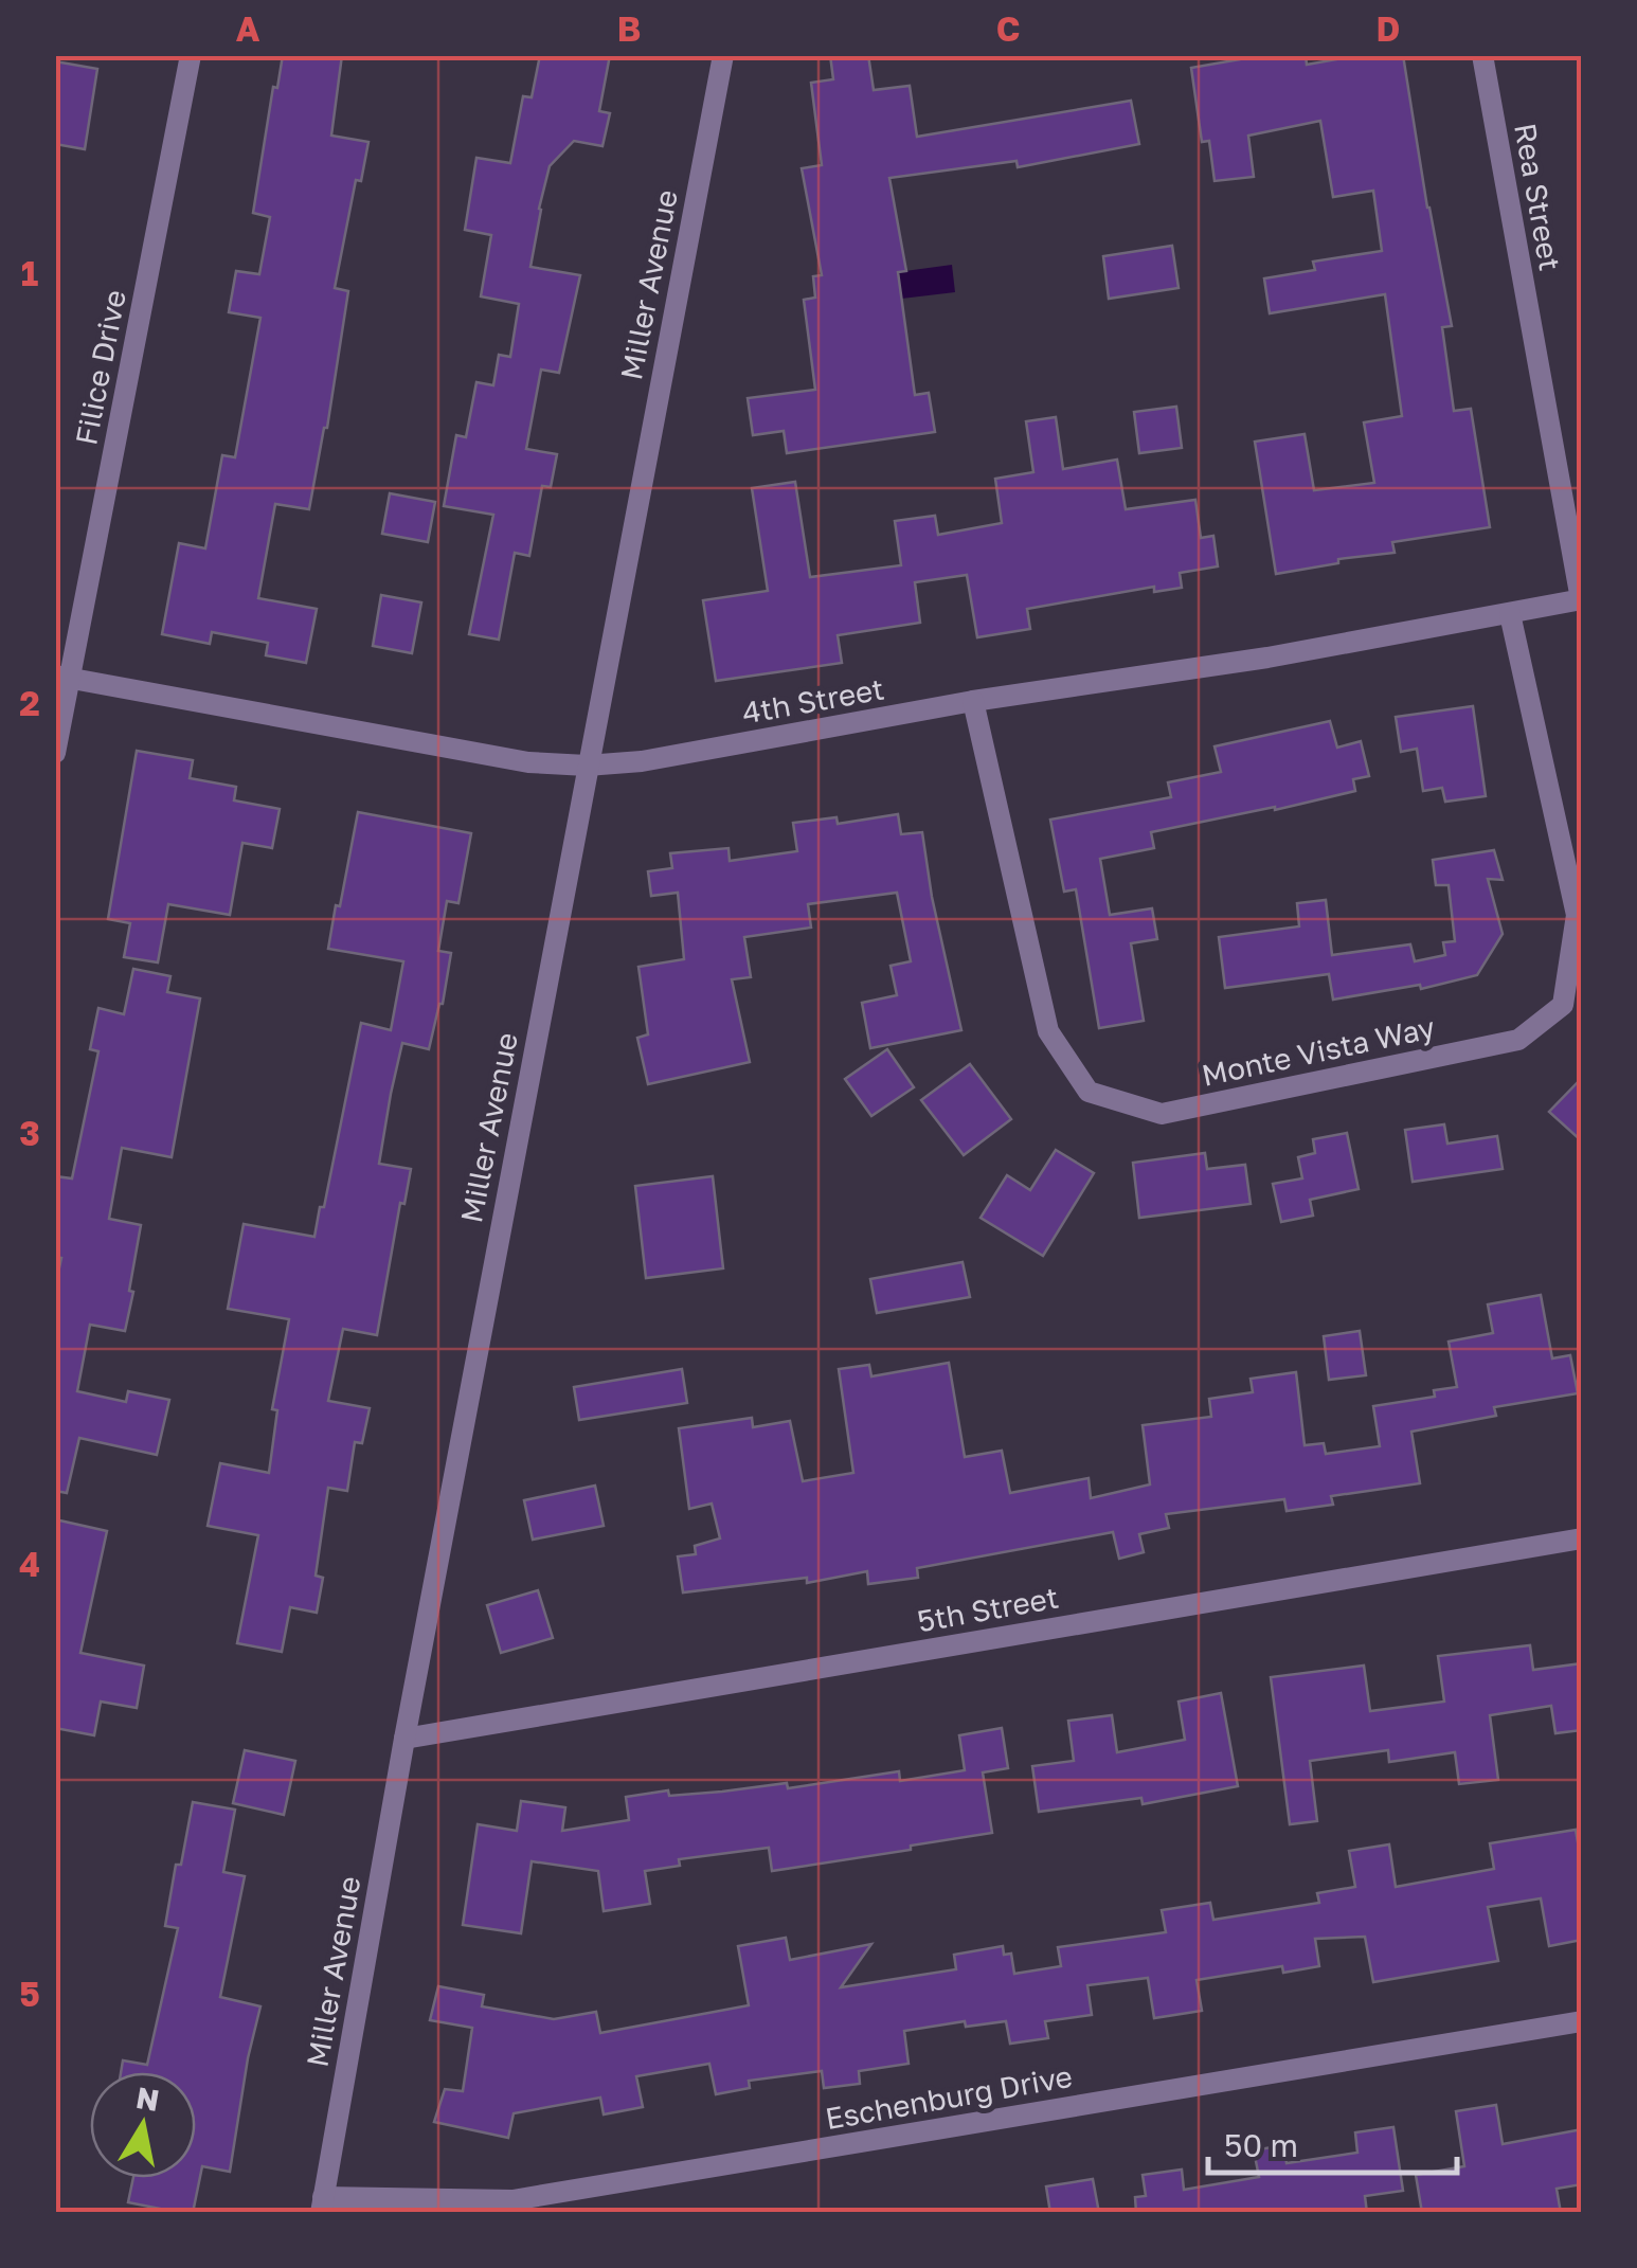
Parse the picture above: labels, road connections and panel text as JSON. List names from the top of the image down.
{
  "streets": {
    "street": [
      "Rea Street",
      "Miller Avenue",
      "Filice Drive",
      "4th Street",
      "Monte Vista Way",
      "5th Street",
      "Eschenburg Drive"
    ]
  },
  "crossings": [
    ["Rea Street", "4th Street"],
    ["Miller Avenue", "4th Street"],
    ["Miller Avenue", "5th Street"],
    ["Miller Avenue", "Eschenburg Drive"],
    ["Filice Drive", "4th Street"],
    ["4th Street", "Monte Vista Way"]
  ],
  "scale_bar": "50 m",
  "north": "top",
  "grid": {
    "columns": [
      "A",
      "B",
      "C",
      "D"
    ],
    "rows": [
      "1",
      "2",
      "3",
      "4",
      "5"
    ]
  }
}
